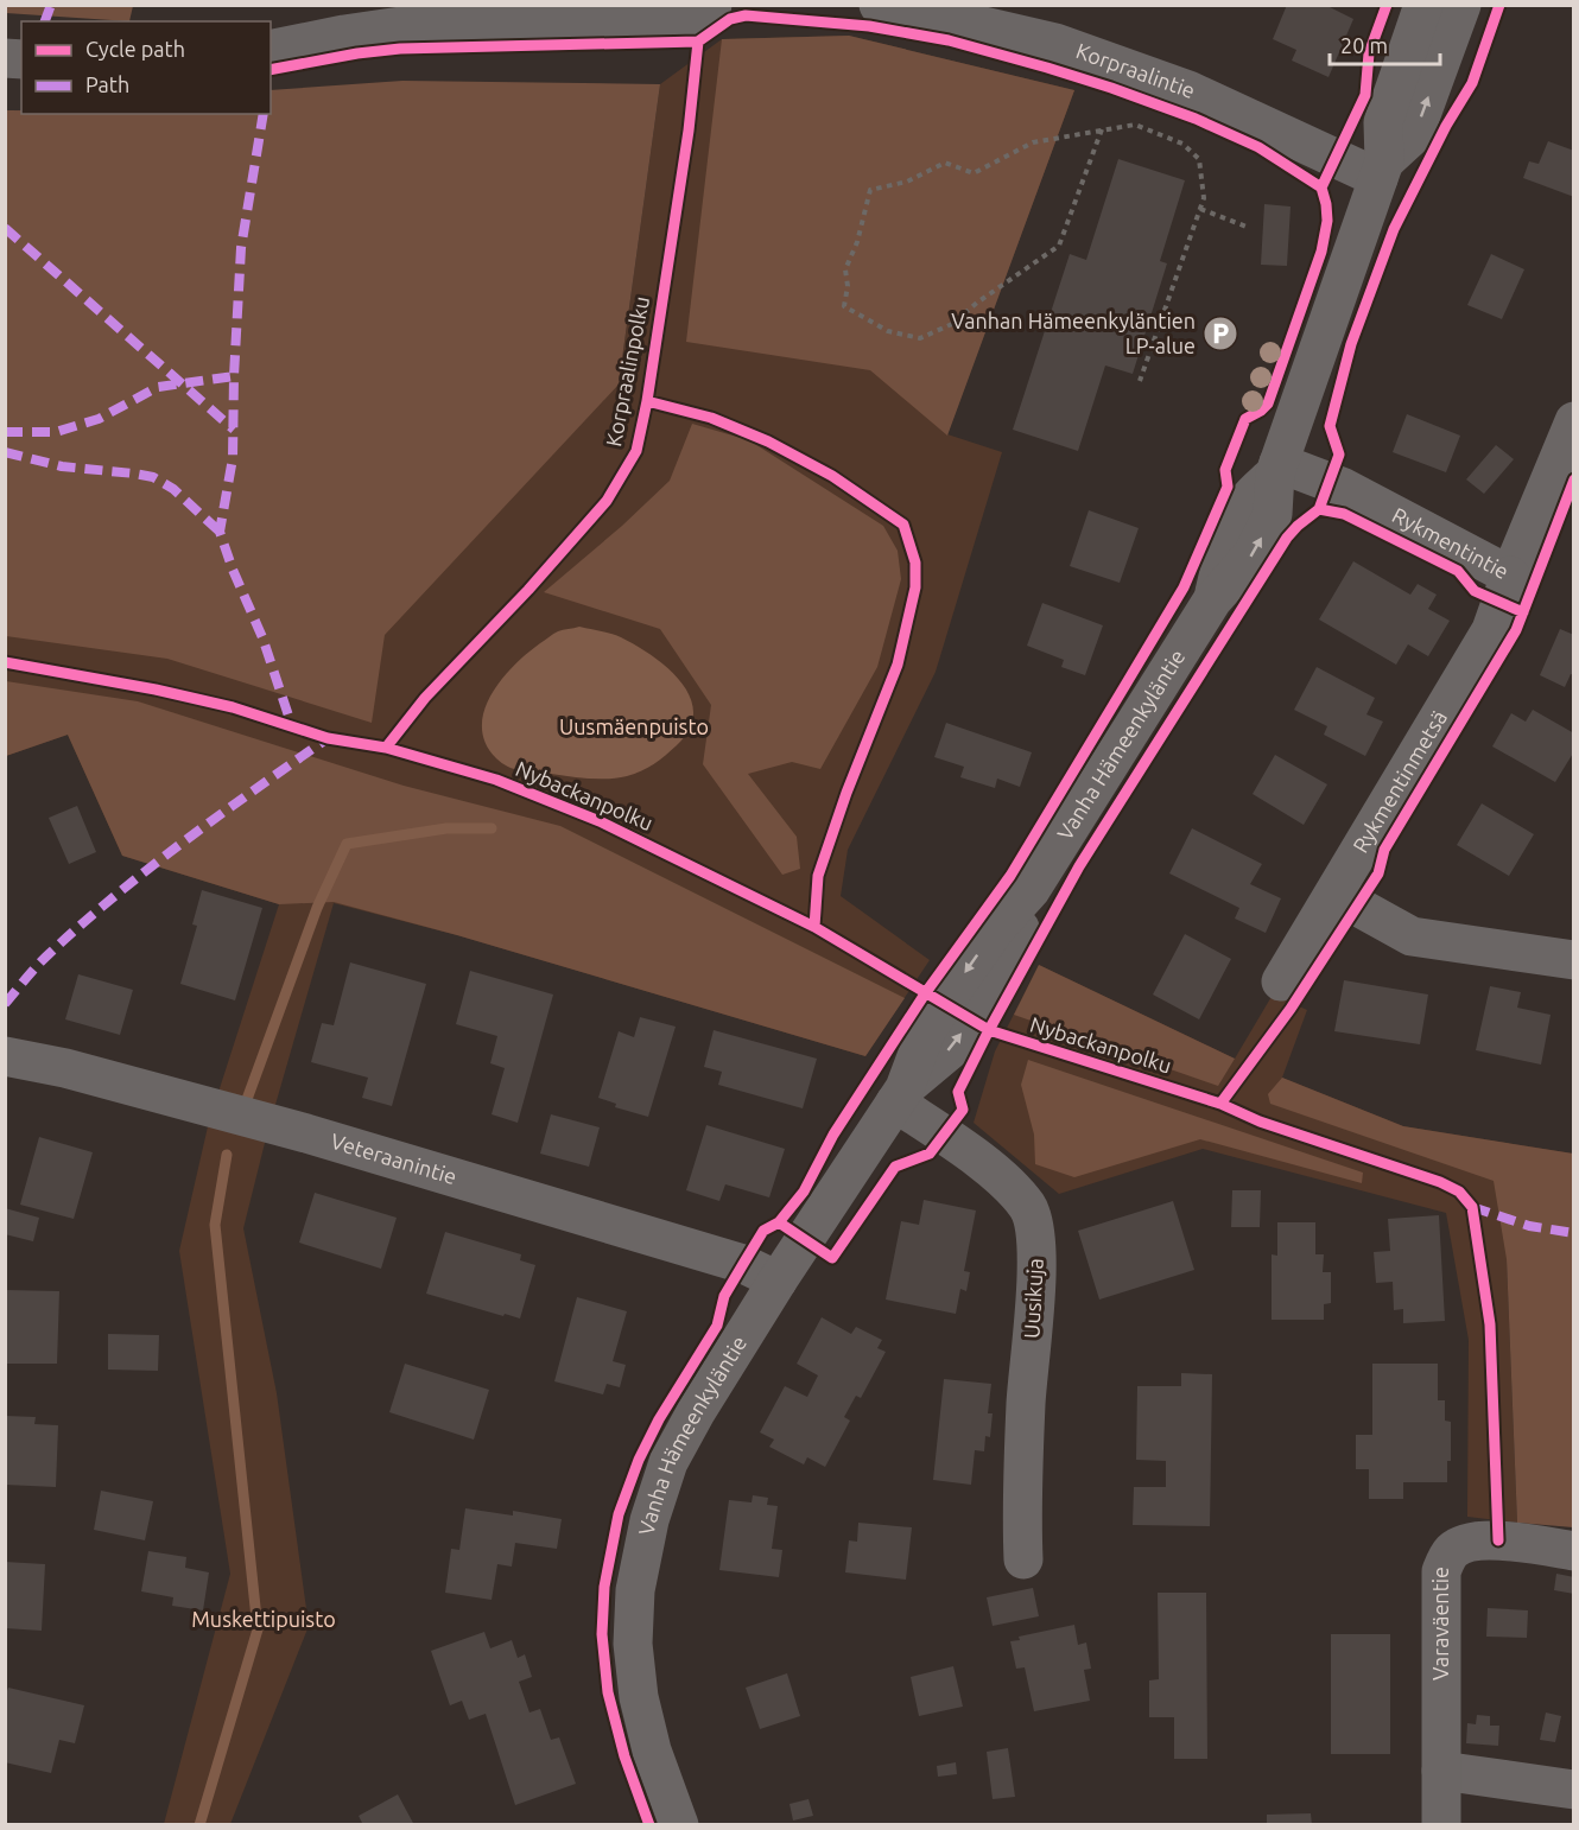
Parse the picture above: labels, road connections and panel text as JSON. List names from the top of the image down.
{
  "streets": {
    "street": [
      "Korpraalintie",
      "Rykmentintie",
      "Vanha Hämeenkyläntie",
      "Rykmentinmetsä",
      "Veteraanintie",
      "Uusikuja",
      "Varaväentie"
    ],
    "cycle path": ["Korpraalinpolku", "Nybackanpolku"]
  },
  "crossings": [
    ["Korpraalintie", "Vanha Hämeenkyläntie"],
    ["Rykmentintie", "Vanha Hämeenkyläntie"],
    ["Rykmentintie", "Rykmentinmetsä"],
    ["Vanha Hämeenkyläntie", "Veteraanintie"],
    ["Vanha Hämeenkyläntie", "Uusikuja"]
  ],
  "parks": ["Uusmäenpuisto", "Muskettipuisto"],
  "places": {
    "parking": ["Vanhan Hämeenkyläntien LP-alue"]
  },
  "legend": ["Cycle path", "Path"],
  "scale_bar": "20 m"
}
